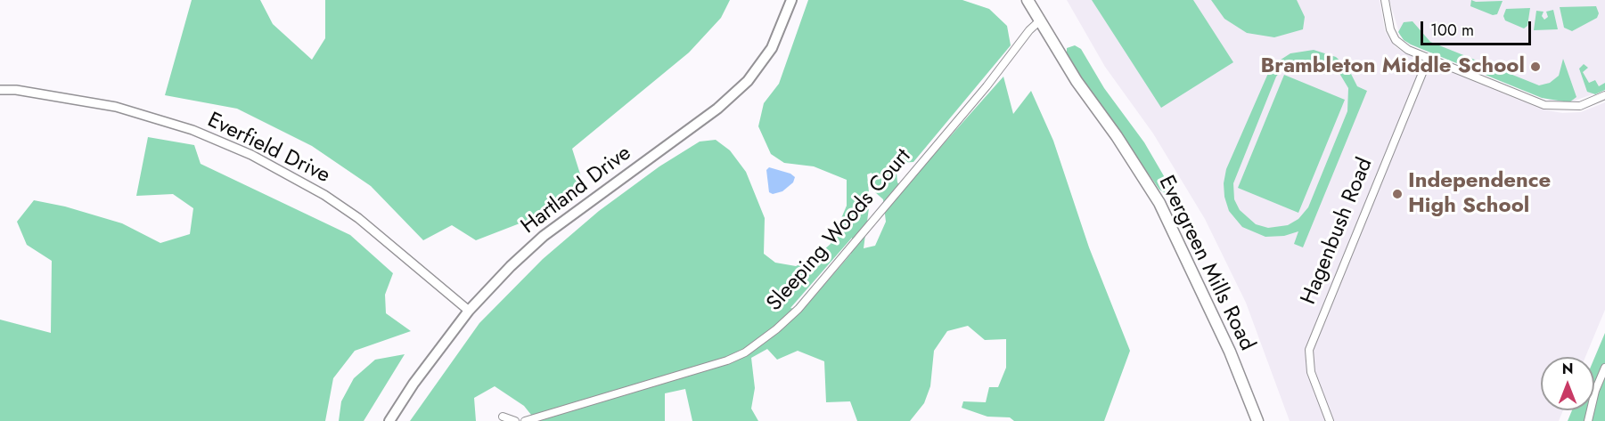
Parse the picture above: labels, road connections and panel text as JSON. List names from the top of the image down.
{
  "streets": {
    "main road": ["Hartland Drive", "Evergreen Mills Road"],
    "street": ["Everfield Drive", "Sleeping Woods Court", "Hagenbush Road"]
  },
  "crossings": [
    ["Everfield Drive", "Hartland Drive"],
    ["Sleeping Woods Court", "Evergreen Mills Road"]
  ],
  "places": ["Brambleton Middle School", "Independence High School"],
  "scale_bar": "100 m",
  "north": "top"
}
